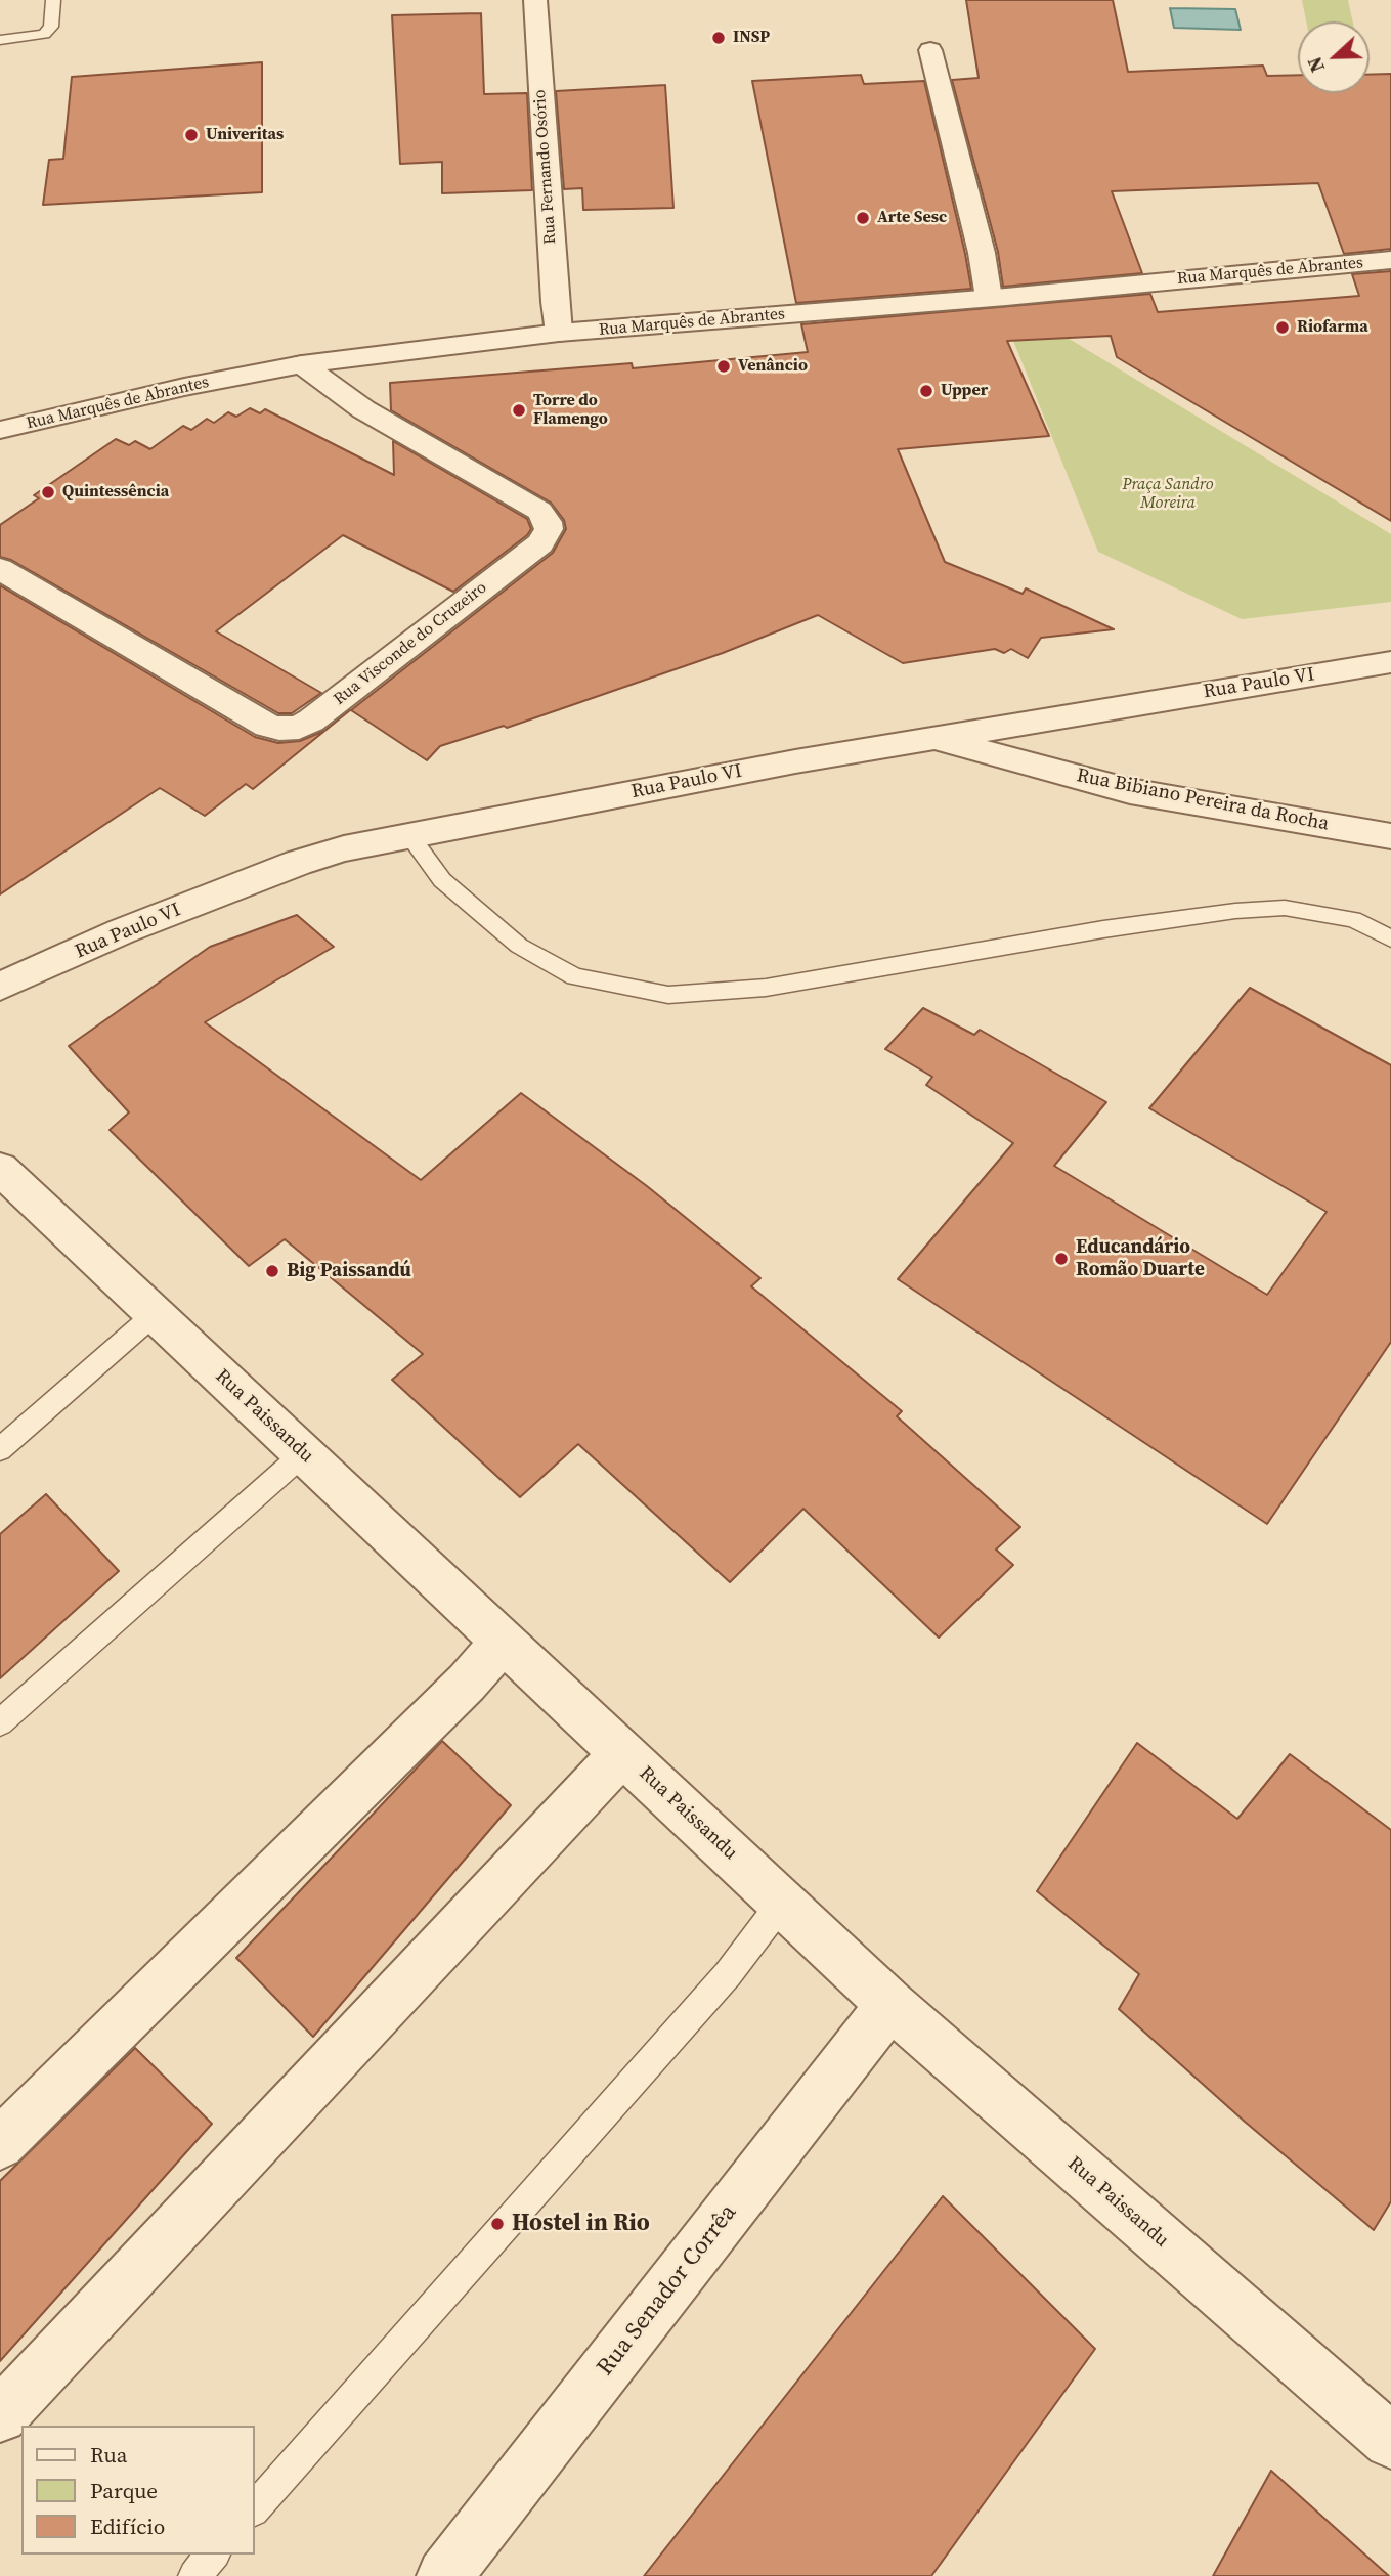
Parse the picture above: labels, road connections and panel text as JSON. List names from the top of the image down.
{
  "streets": {
    "street": [
      "Rua Fernando Osório",
      "Rua Marquês de Abrantes",
      "Rua Visconde do Cruzeiro",
      "Rua Paulo VI",
      "Rua Bibiano Pereira da Rocha",
      "Rua Paissandu",
      "Rua Senador Corrêa"
    ]
  },
  "crossings": [
    ["Rua Fernando Osório", "Rua Marquês de Abrantes"],
    ["Rua Marquês de Abrantes", "Rua Visconde do Cruzeiro"],
    ["Rua Paulo VI", "Rua Bibiano Pereira da Rocha"],
    ["Rua Paissandu", "Rua Senador Corrêa"]
  ],
  "parks": ["Praça Sandro Moreira"],
  "places": [
    "INSP",
    "Univeritas",
    "Arte Sesc",
    "Riofarma",
    "Venâncio",
    "Upper",
    "Torre do Flamengo",
    "Quintessência",
    "Educandário Romão Duarte",
    "Big Paissandú",
    "Hostel in Rio"
  ],
  "legend": ["Rua", "Parque", "Edifício"],
  "north": "left"
}
